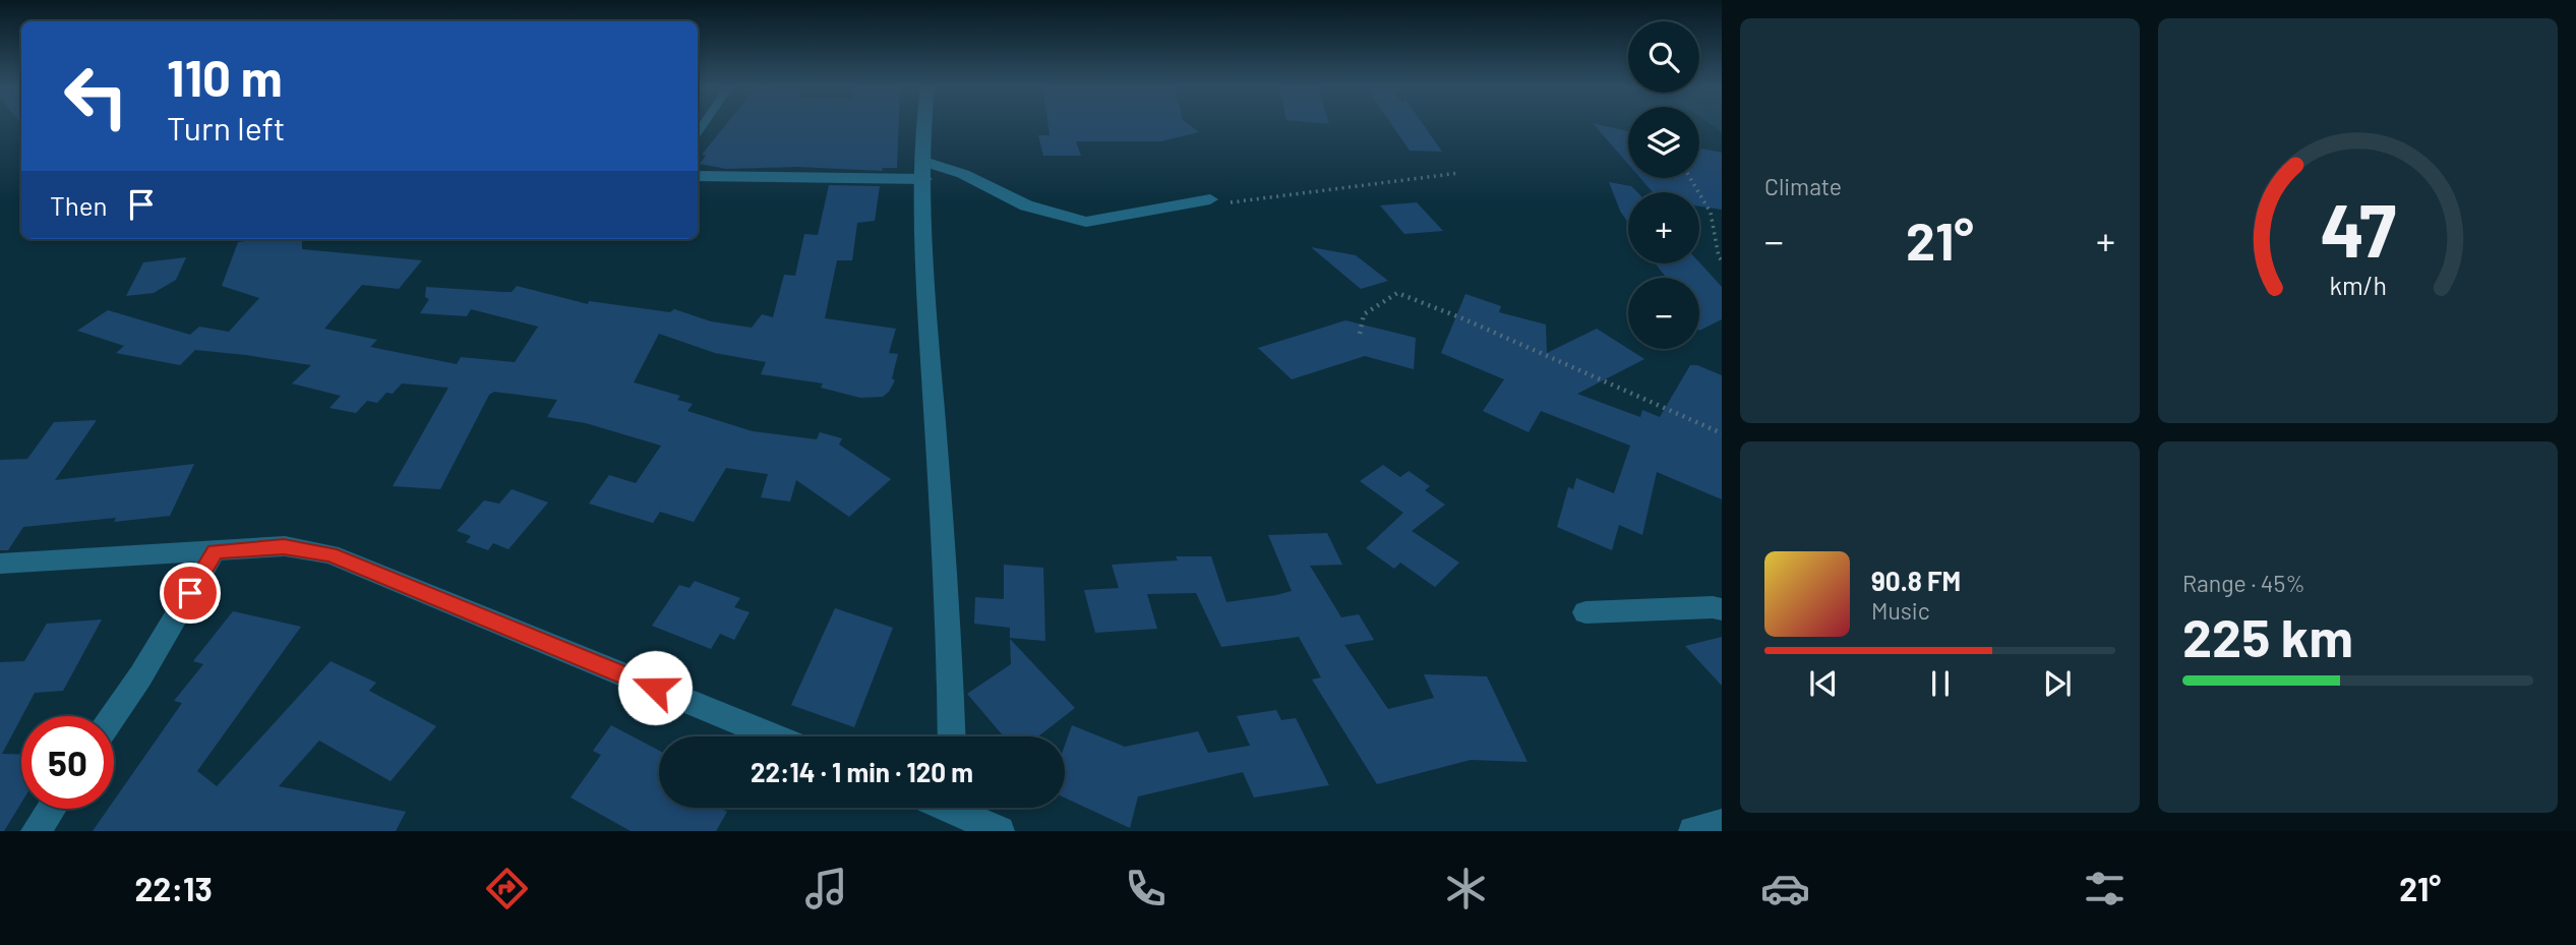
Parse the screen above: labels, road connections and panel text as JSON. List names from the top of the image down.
{
  "page": {
    "tile": [
      "Climate",
      ["Range · 45%", "225 km"]
    ],
    "map_buttons": ["+", "−"],
    "turn": ["110 m", "Turn left"],
    "then": "Then",
    "heat": ["−", "21°", "+"],
    "song": ["90.8 FM", "Music"],
    "limit": "50",
    "trip": "22:14 · 1 min · 120 m",
    "tabs": ["22:13", "21°"],
    "gauge": ["47", "km/h"]
  }
}
